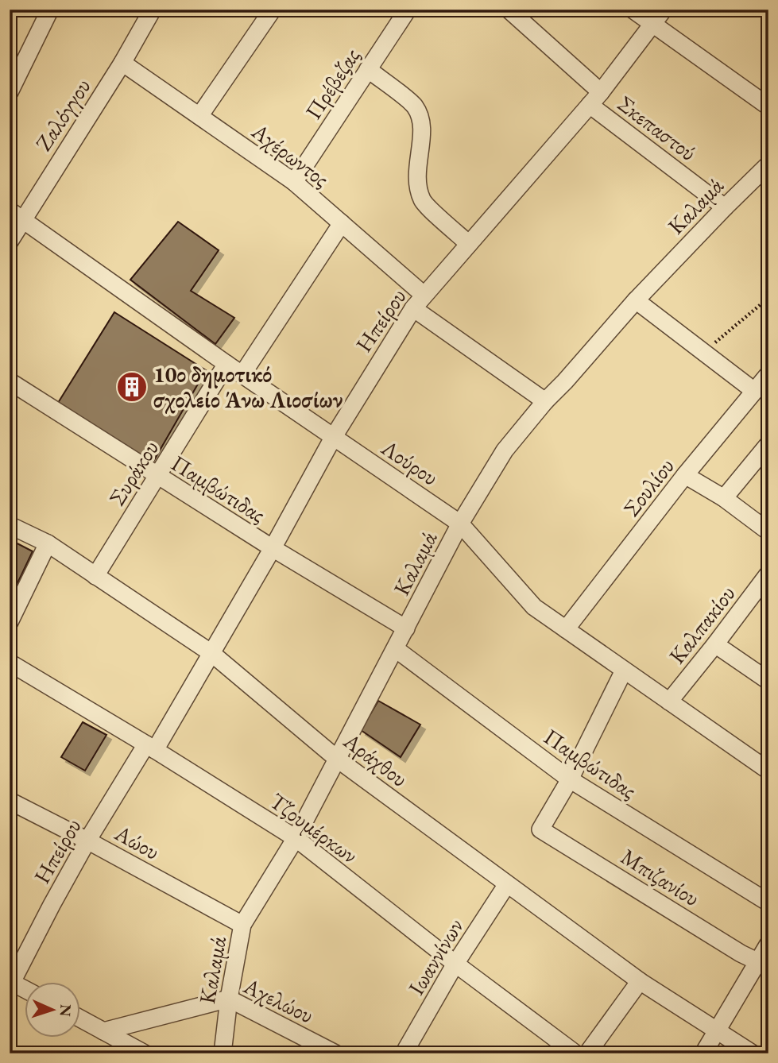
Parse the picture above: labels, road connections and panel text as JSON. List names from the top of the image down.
{
  "streets": {
    "street": [
      "Πρέβεζας",
      "Ζαλόγγου",
      "Σκεπαστού",
      "Αχέρωντος",
      "Καλαμά",
      "Ηπείρου",
      "Λούρου",
      "Συράκου",
      "Σουλίου",
      "Παμβώτιδας",
      "Καλπακίου",
      "Αράχθου",
      "Τζουμέρκων",
      "Αώου",
      "Μπιζανίου",
      "Ιωαννίνων",
      "Αχελώου"
    ]
  },
  "crossings": [
    ["Πρέβεζας", "Αχέρωντος"],
    ["Ζαλόγγου", "Αχέρωντος"],
    ["Ζαλόγγου", "Λούρου"],
    ["Σκεπαστού", "Καλαμά"],
    ["Σκεπαστού", "Ηπείρου"],
    ["Αχέρωντος", "Καλαμά"],
    ["Αχέρωντος", "Ηπείρου"],
    ["Καλαμά", "Λούρου"],
    ["Καλαμά", "Παμβώτιδας"],
    ["Καλαμά", "Αράχθου"],
    ["Καλαμά", "Τζουμέρκων"],
    ["Καλαμά", "Αώου"],
    ["Καλαμά", "Αχελώου"],
    ["Ηπείρου", "Λούρου"],
    ["Ηπείρου", "Παμβώτιδας"],
    ["Ηπείρου", "Αράχθου"],
    ["Ηπείρου", "Τζουμέρκων"],
    ["Ηπείρου", "Αώου"],
    ["Λούρου", "Συράκου"],
    ["Λούρου", "Σουλίου"],
    ["Λούρου", "Καλπακίου"],
    ["Συράκου", "Παμβώτιδας"],
    ["Συράκου", "Αράχθου"],
    ["Παμβώτιδας", "Μπιζανίου"],
    ["Αράχθου", "Ιωαννίνων"],
    ["Τζουμέρκων", "Ιωαννίνων"]
  ],
  "places": {
    "building": ["10ο δημοτικό σχολείο Άνω Λιοσίων"]
  },
  "north": "right"
}
